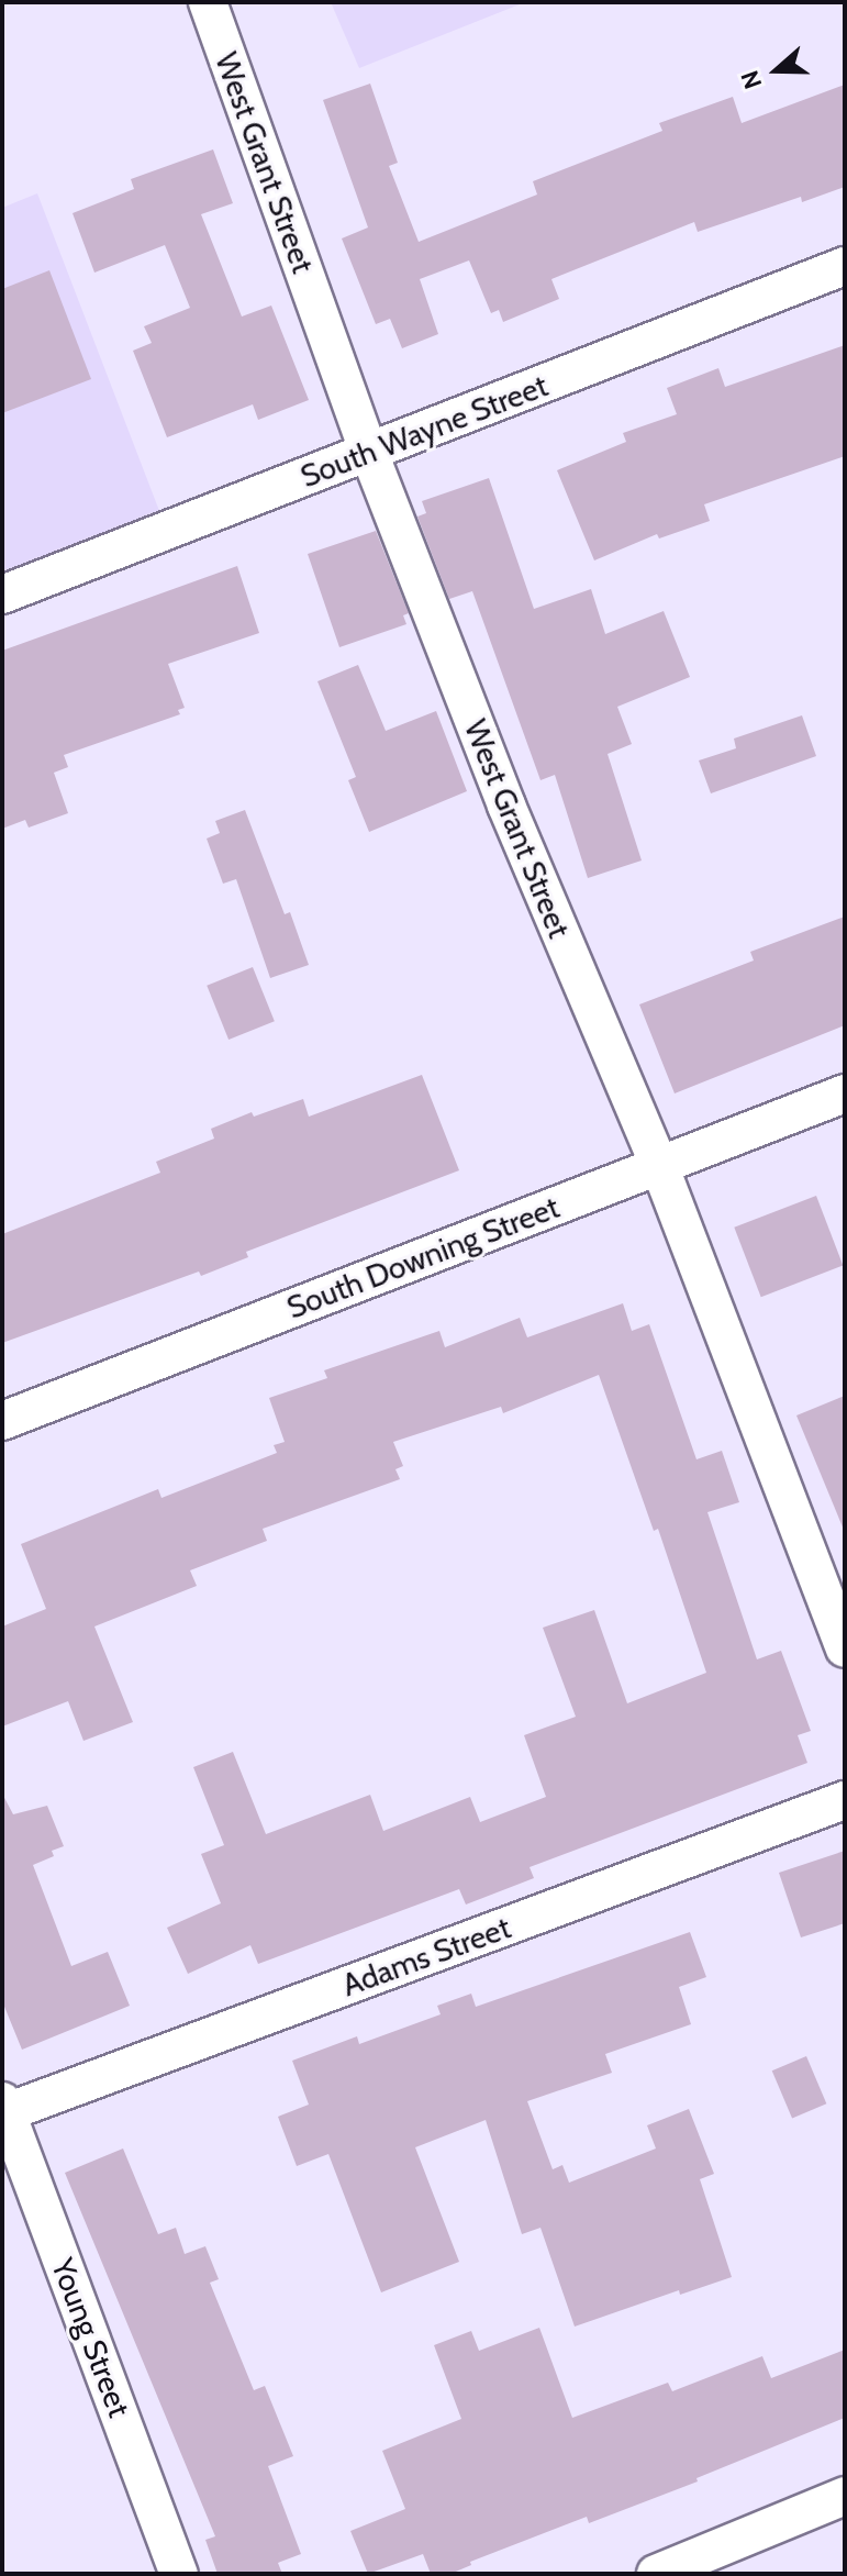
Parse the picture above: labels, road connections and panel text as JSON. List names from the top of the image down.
{
  "streets": {
    "street": [
      "West Grant Street",
      "South Wayne Street",
      "South Downing Street",
      "Adams Street",
      "Young Street"
    ]
  },
  "crossings": [
    ["West Grant Street", "South Wayne Street"],
    ["West Grant Street", "South Downing Street"],
    ["Adams Street", "Young Street"]
  ],
  "north": "left"
}
